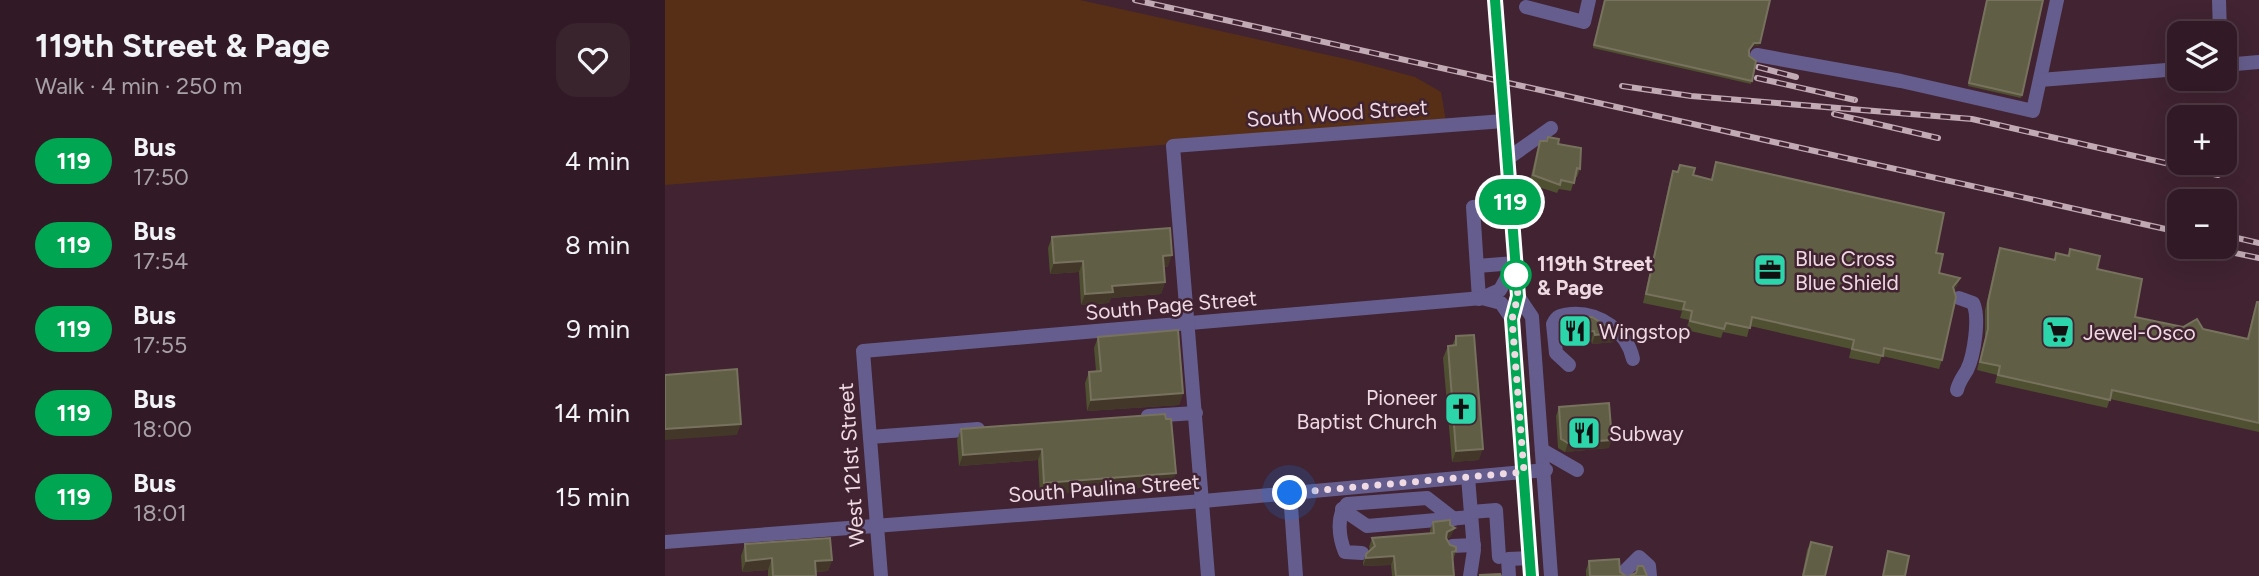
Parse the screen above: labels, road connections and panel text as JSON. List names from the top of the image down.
{
  "streets": {
    "street": [
      "South Wood Street",
      "South Page Street",
      "West 121st Street",
      "South Paulina Street"
    ]
  },
  "crossings": [
    ["South Wood Street", "South Page Street"],
    ["South Page Street", "West 121st Street"],
    ["West 121st Street", "South Paulina Street"]
  ],
  "places": {
    "office": ["Blue Cross Blue Shield"],
    "other": ["119th Street & Page"],
    "restaurant": ["Wingstop", "Subway"],
    "supermarket": ["Jewel-Osco"],
    "church": ["Pioneer Baptist Church"]
  },
  "lines": ["bus line 119"],
  "page": {
    "heading": ["119th Street & Page", "Walk · 4 min · 250 m"],
    "on_map": "119",
    "map_buttons": ["+", "−"],
    "list": [
      {
        "mark": "119",
        "name": "Bus",
        "note": "17:50",
        "value": "4 min"
      },
      {
        "mark": "119",
        "name": "Bus",
        "note": "17:54",
        "value": "8 min"
      },
      {
        "mark": "119",
        "name": "Bus",
        "note": "17:55",
        "value": "9 min"
      },
      {
        "mark": "119",
        "name": "Bus",
        "note": "18:00",
        "value": "14 min"
      },
      {
        "mark": "119",
        "name": "Bus",
        "note": "18:01",
        "value": "15 min"
      }
    ]
  }
}
